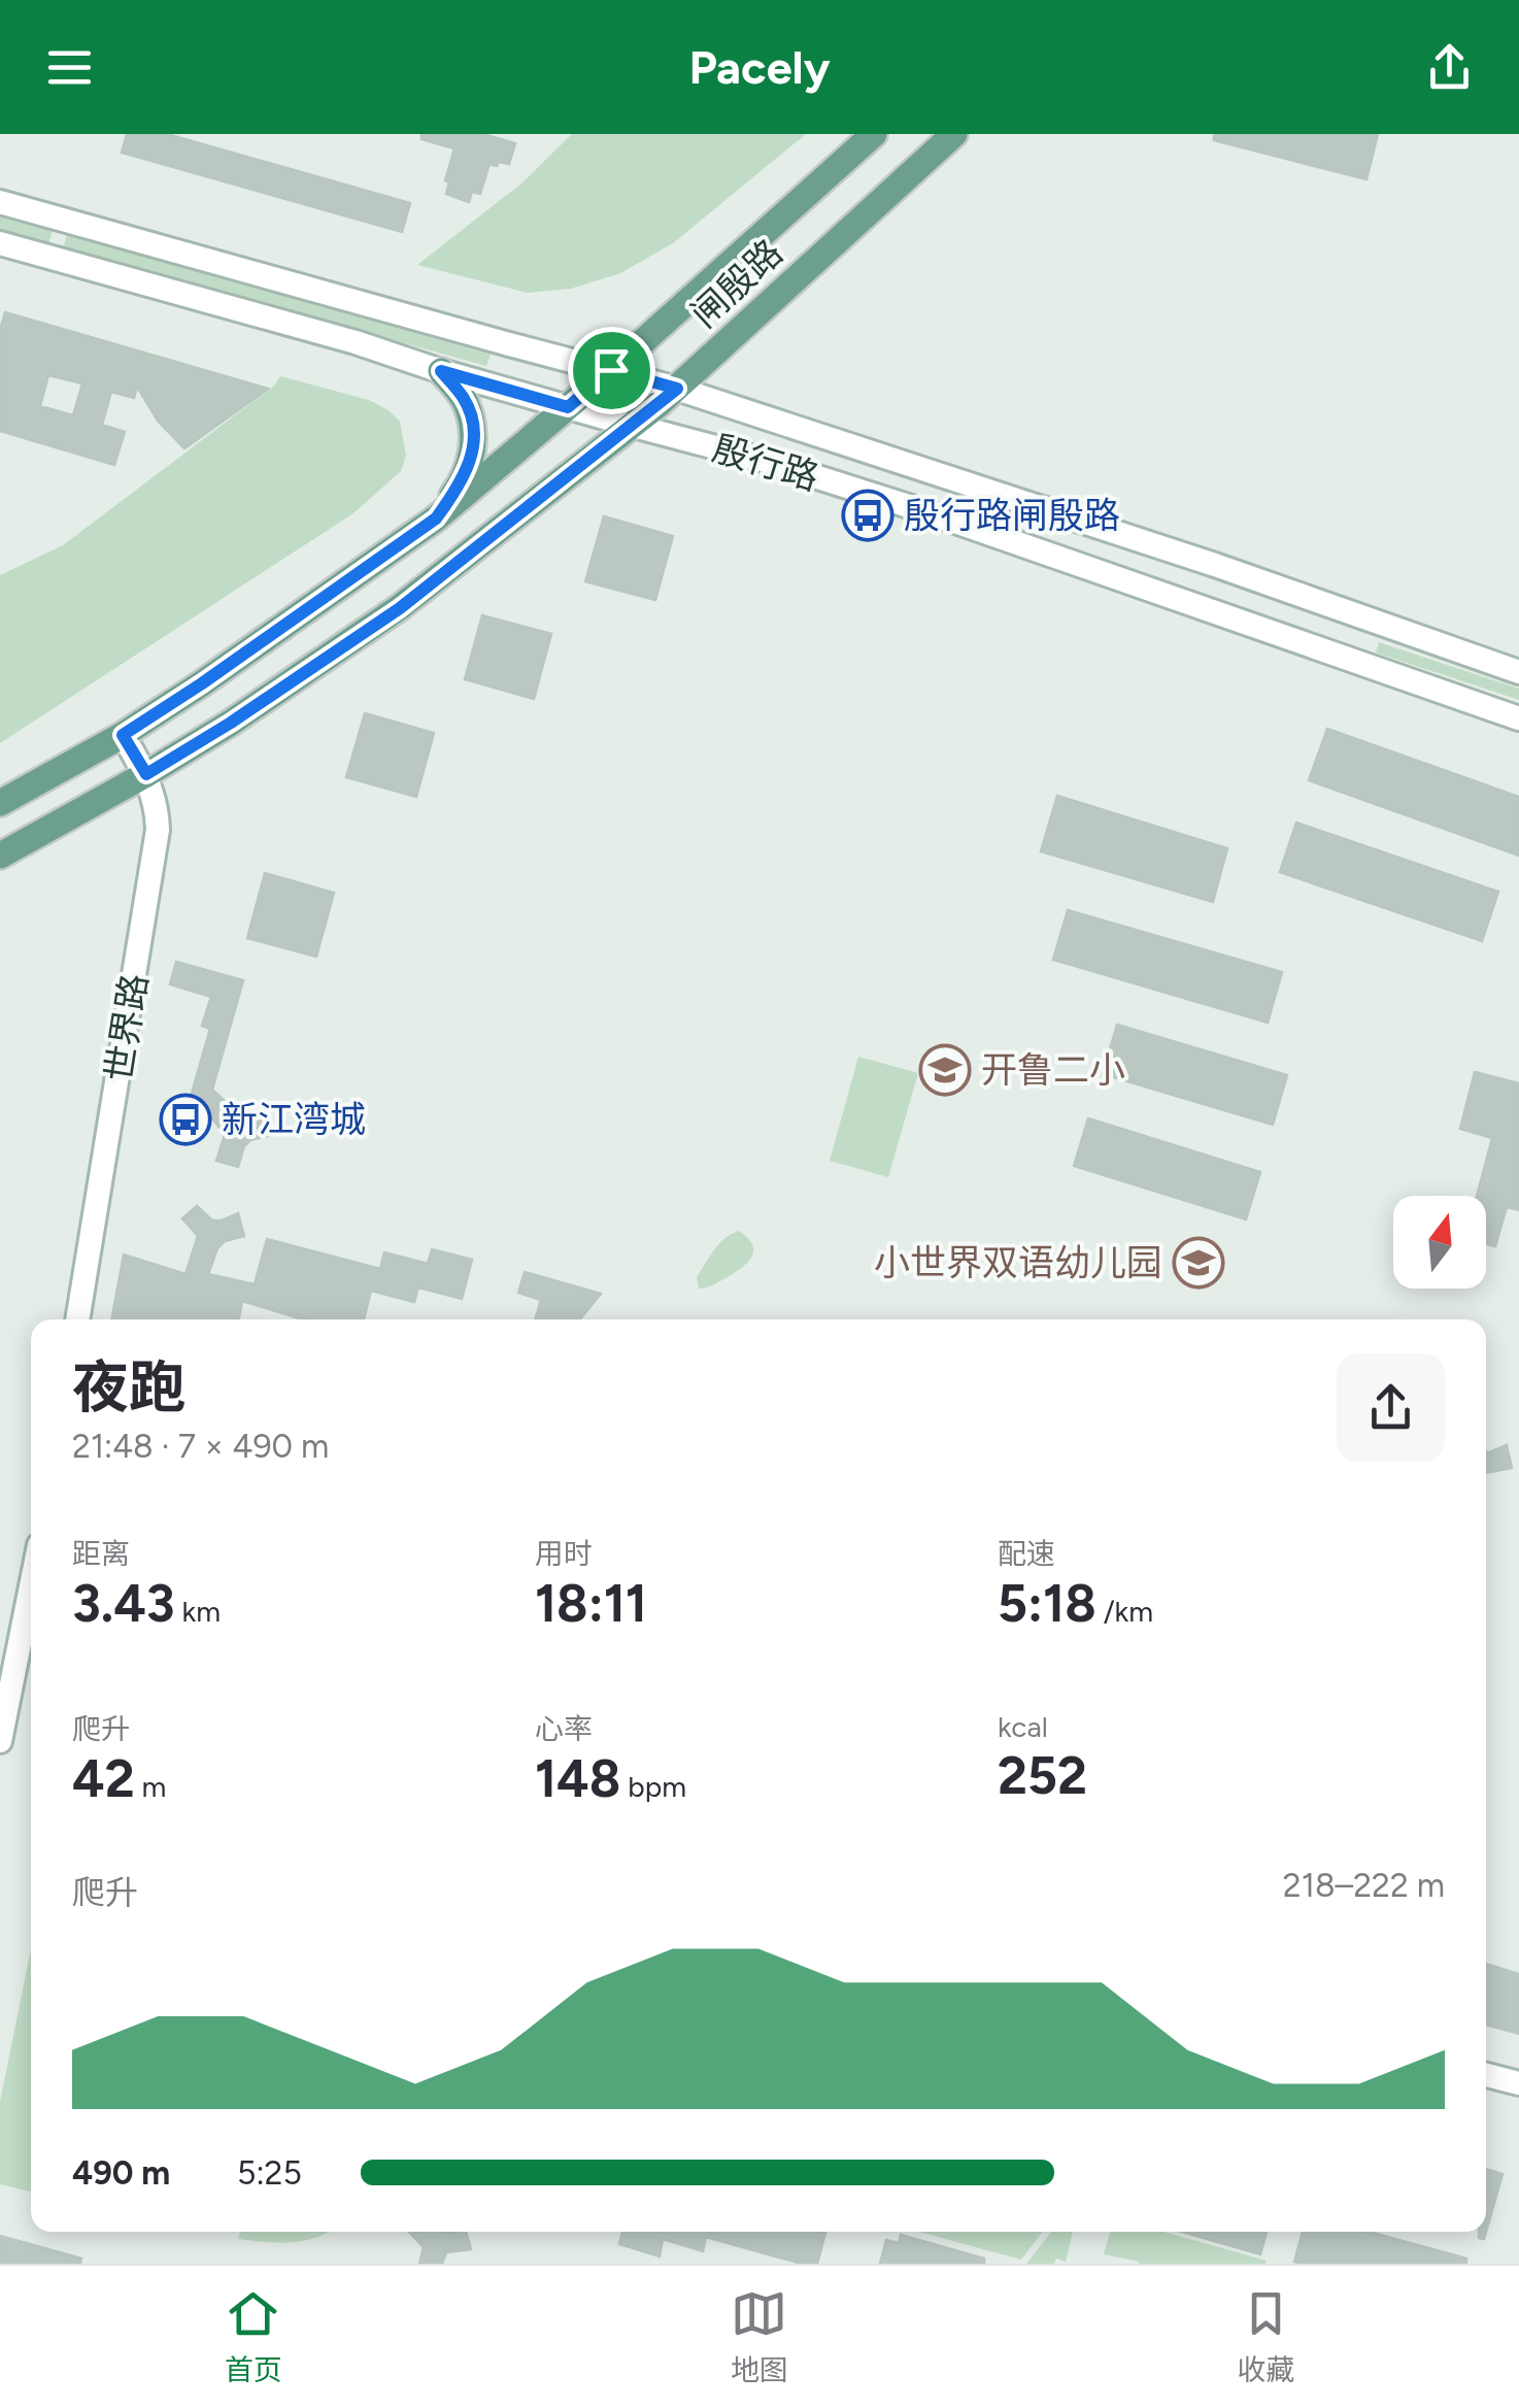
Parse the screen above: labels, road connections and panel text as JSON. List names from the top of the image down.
{
  "streets": {
    "main road": ["闸殷路", "殷行路", "世界路"]
  },
  "crossings": [
    ["闸殷路", "殷行路"],
    ["闸殷路", "世界路"]
  ],
  "places": {
    "bus stop": ["殷行路闸殷路", "新江湾城"],
    "school or university": ["开鲁二小", "小世界双语幼儿园"]
  },
  "north": "top",
  "page": {
    "header": "Pacely",
    "heading": ["夜跑", "21:48 · 7 × 490 m"],
    "stats": [
      ["距离", "3.43 km"],
      ["用时", "18:11"],
      ["配速", "5:18 /km"],
      ["爬升", "42 m"],
      ["心率", "148 bpm"],
      ["kcal", "252"]
    ],
    "chart": ["爬升", "218–222 m"],
    "list": [
      {
        "name": "490 m",
        "note": "5:25"
      }
    ],
    "tabs": ["首页", "地图", "收藏"]
  }
}
